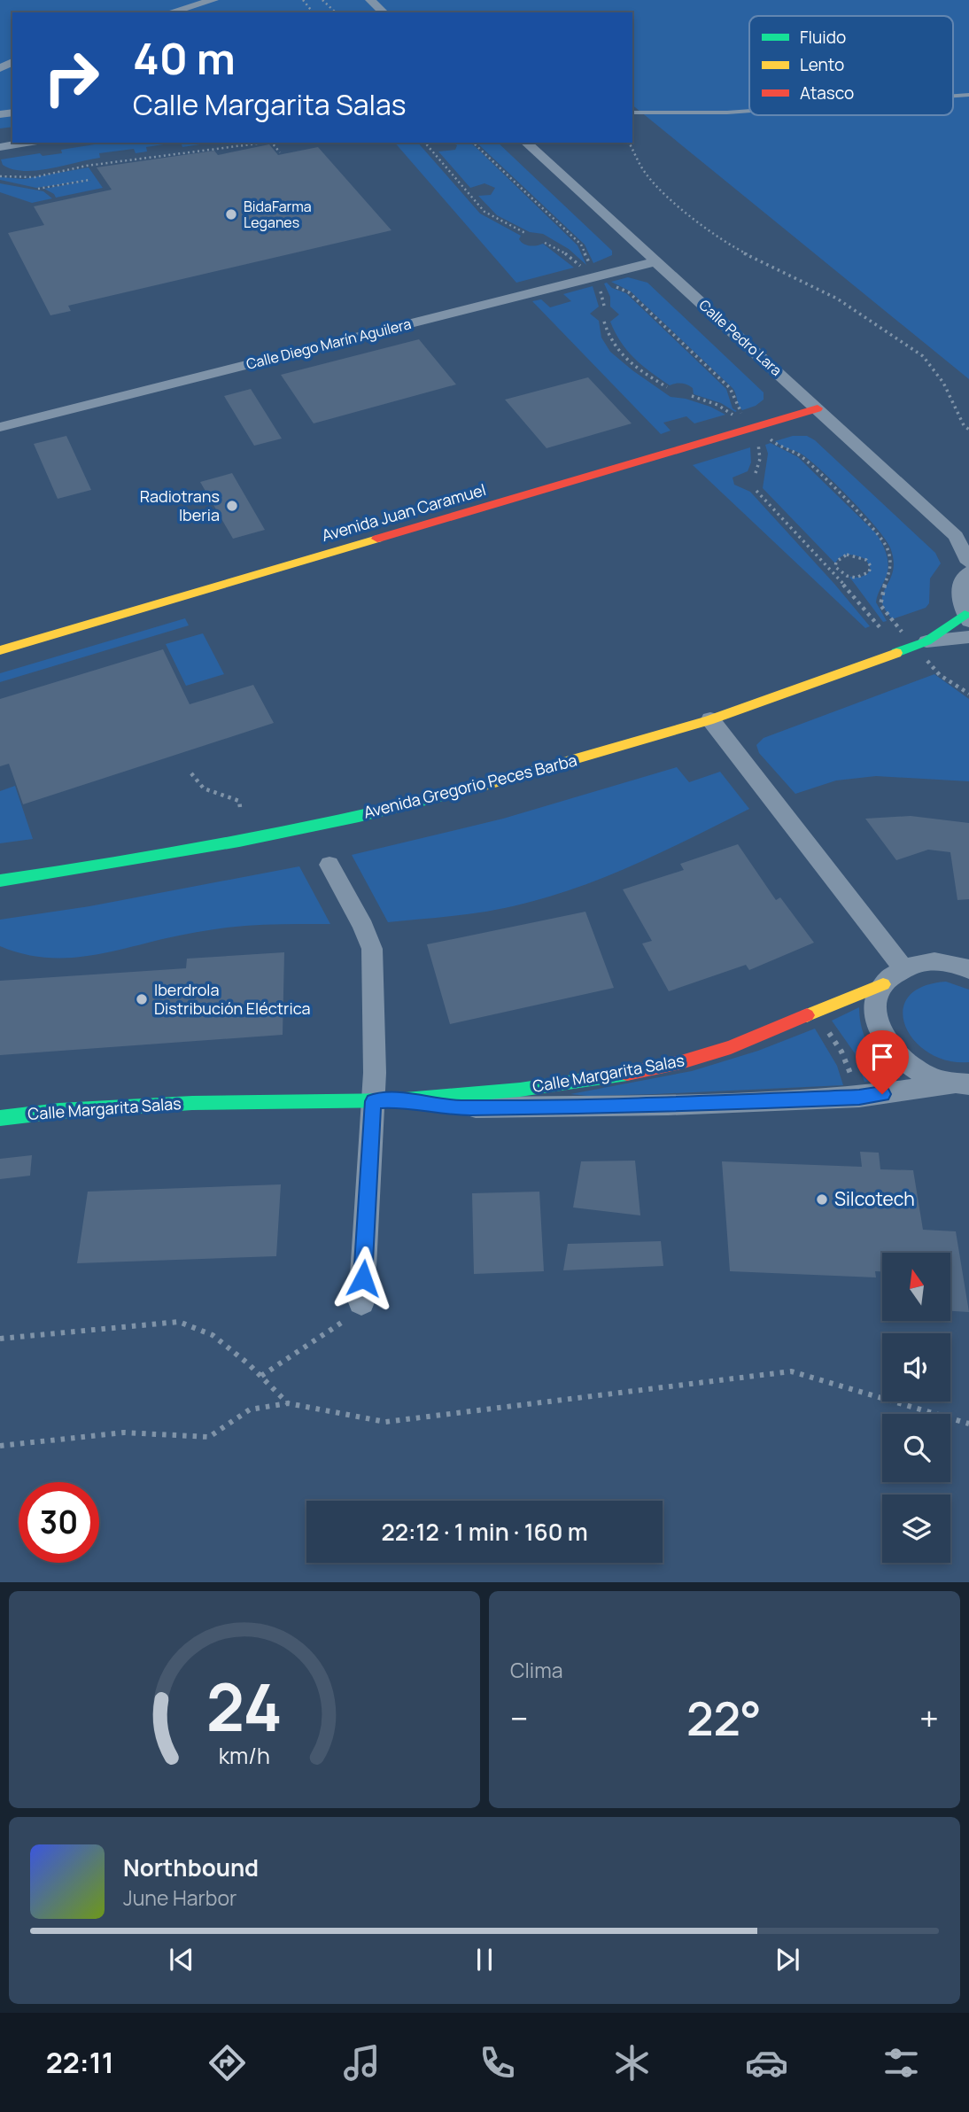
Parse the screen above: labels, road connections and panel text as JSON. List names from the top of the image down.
{
  "streets": {
    "street": [
      "Calle Pedro Lara",
      "Calle Diego Marín Aguilera",
      "Avenida Juan Caramuel",
      "Avenida Gregorio Peces Barba",
      "Calle Margarita Salas"
    ]
  },
  "crossings": [
    ["Calle Pedro Lara", "Calle Diego Marín Aguilera"],
    ["Calle Pedro Lara", "Avenida Juan Caramuel"]
  ],
  "places": [
    "BidaFarma Leganes",
    "Radiotrans Iberia",
    "Iberdrola Distribución Eléctrica",
    "Silcotech"
  ],
  "legend": ["Fluido", "Lento", "Atasco"],
  "north": "top",
  "page": {
    "turn": ["40 m", "Calle Margarita Salas"],
    "limit": "30",
    "trip": "22:12 · 1 min · 160 m",
    "tile": "Clima",
    "heat": ["−", "22°", "+"],
    "song": ["Northbound", "June Harbor"],
    "tabs": "22:11",
    "gauge": ["24", "km/h"]
  }
}
